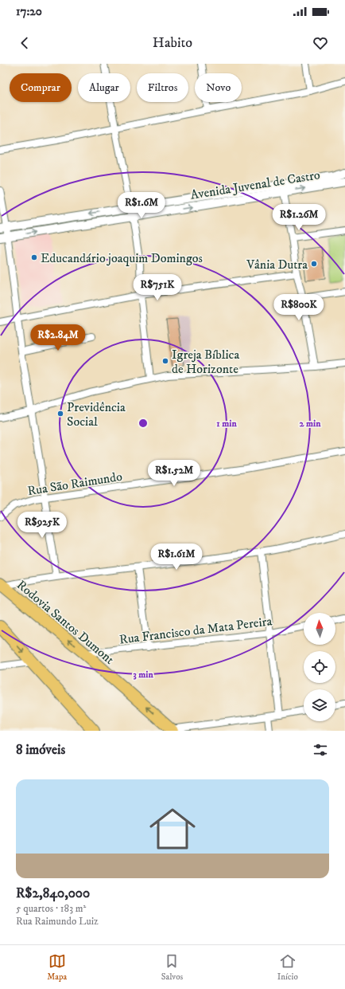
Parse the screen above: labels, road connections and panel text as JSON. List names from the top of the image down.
{
  "streets": {
    "highway": ["Rodovia Santos Dumont"],
    "street": ["Avenida Juvenal de Castro", "Rua São Raimundo", "Rua Francisco da Mata Pereira"]
  },
  "crossings": [
    ["Rodovia Santos Dumont", "Rua Francisco da Mata Pereira"]
  ],
  "places": [
    "Educandário joaquim Domingos",
    "Vânia Dutra",
    "Igreja Bíblica de Horizonte",
    "Previdência Social"
  ],
  "north": "top",
  "page": {
    "status": "17:20",
    "header": "Habito",
    "chip": [
      "Comprar",
      "Alugar",
      "Filtros",
      "Novo"
    ],
    "price": [
      "R$1.6M",
      "R$1.26M",
      "R$751K",
      "R$800K",
      "R$2.84M",
      "R$1.52M",
      "R$925K",
      "R$1.61M"
    ],
    "heading": "8 imóveis",
    "list": [
      {
        "name": "R$2,840,000",
        "note": "5 quartos · 183 m² · Rua Raimundo Luiz"
      }
    ],
    "tabs": ["Mapa", "Salvos", "Início"]
  },
  "rings": ["1 min", "2 min", "3 min"]
}
